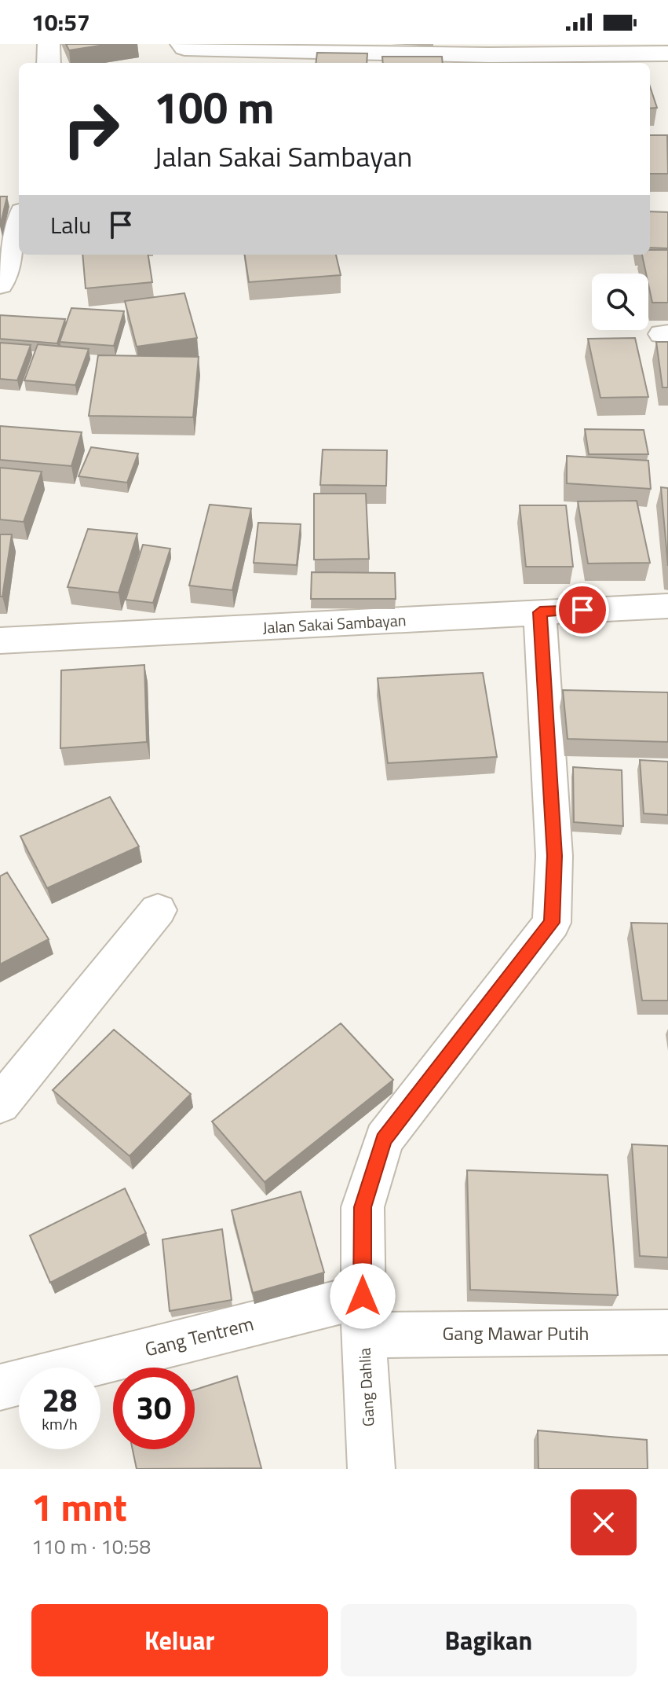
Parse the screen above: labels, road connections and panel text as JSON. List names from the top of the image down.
{
  "streets": {
    "street": [
      "Jalan Sakai Sambayan",
      "Gang Mawar Putih",
      "Gang Tentrem",
      "Gang Dahlia"
    ]
  },
  "crossings": [
    ["Jalan Sakai Sambayan", "Gang Dahlia"],
    ["Gang Mawar Putih", "Gang Tentrem"],
    ["Gang Mawar Putih", "Gang Dahlia"],
    ["Gang Tentrem", "Gang Dahlia"]
  ],
  "page": {
    "status": "10:57",
    "turn": ["100 m", "Jalan Sakai Sambayan"],
    "then": "Lalu",
    "speed": "28 km/h",
    "limit": "30",
    "heading": ["1 mnt", "110 m · 10:58"],
    "buttons": ["Keluar", "Bagikan"]
  }
}
